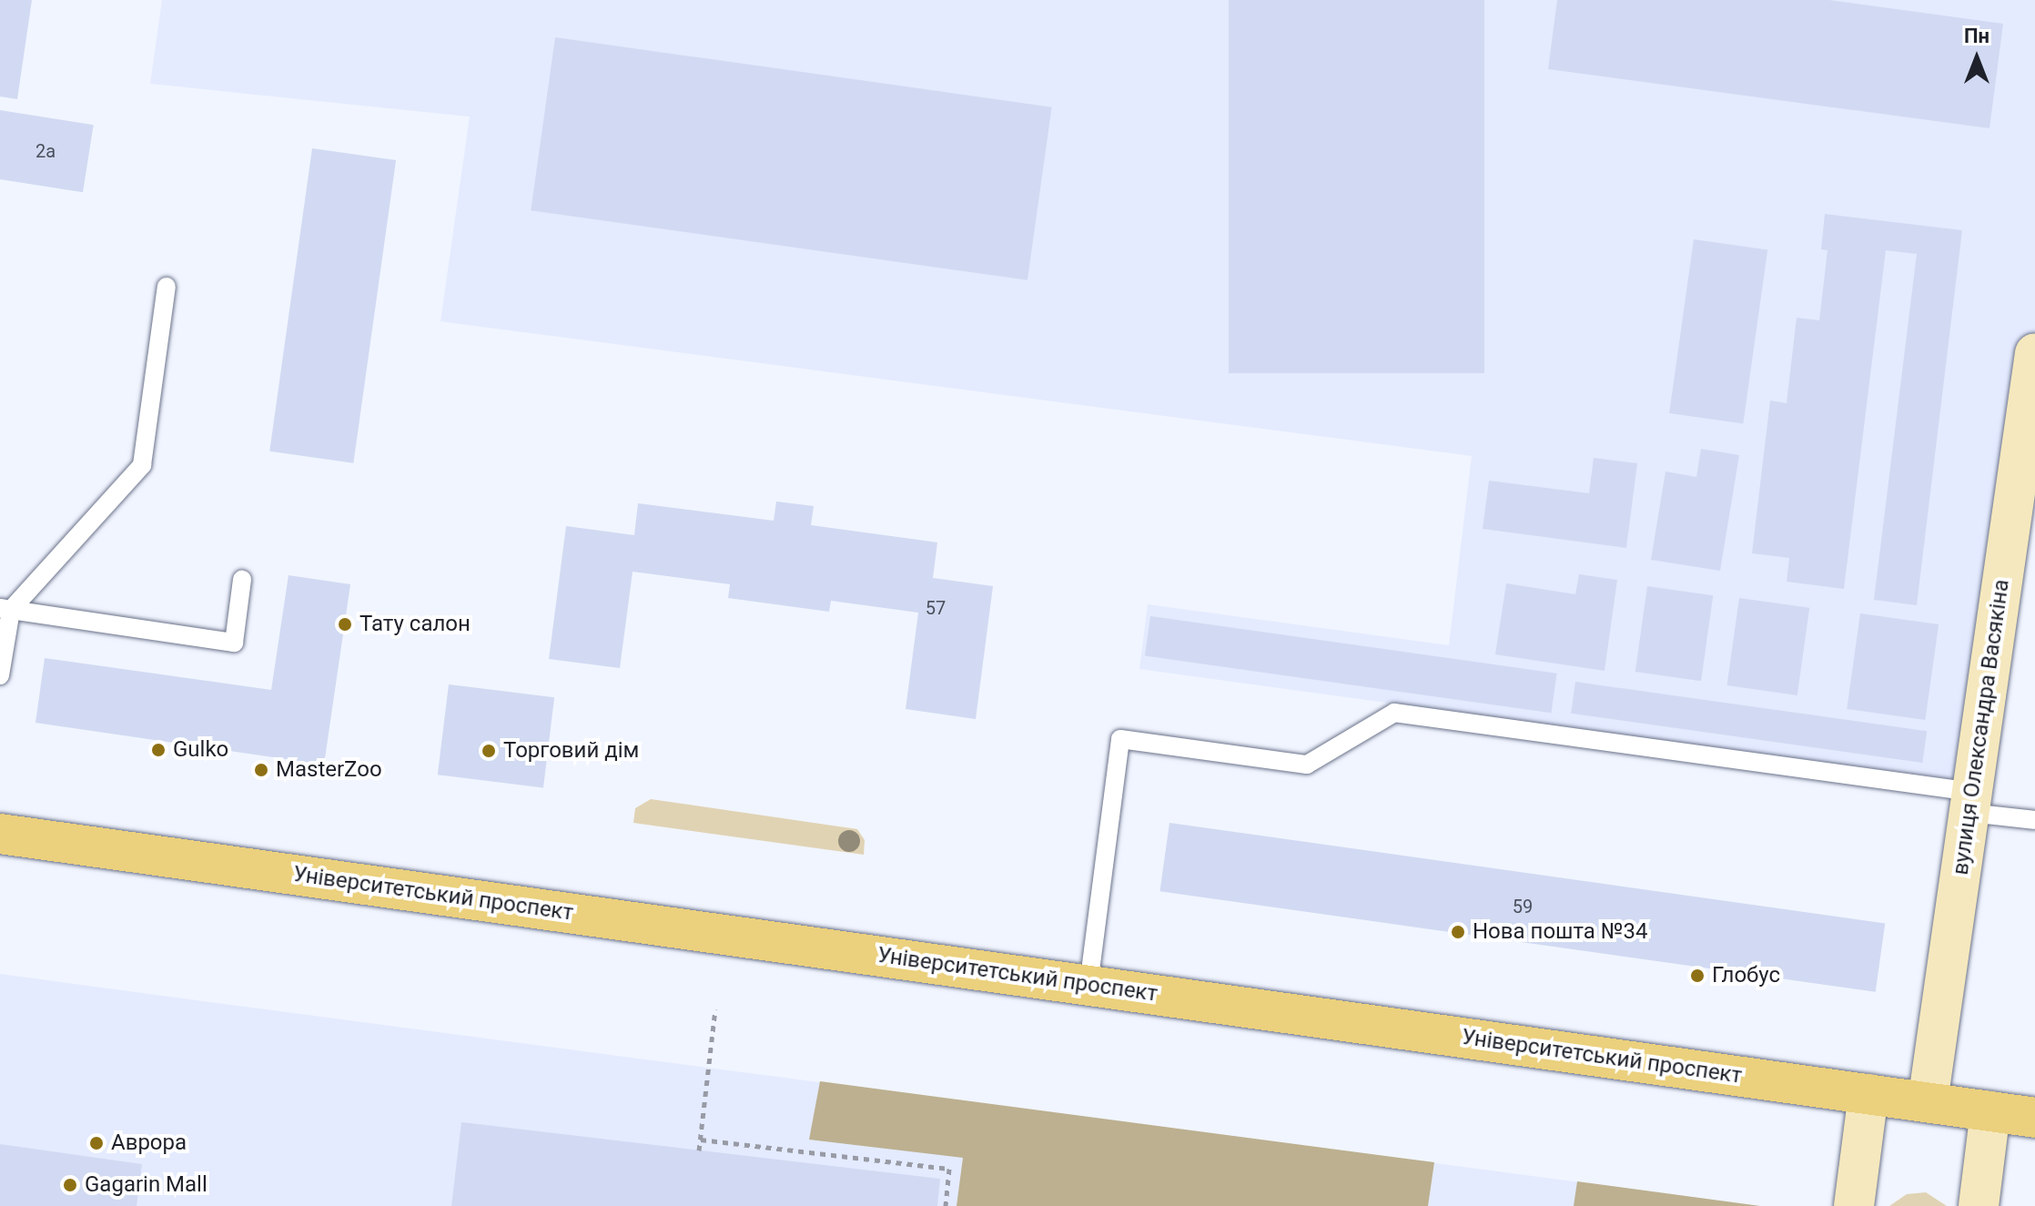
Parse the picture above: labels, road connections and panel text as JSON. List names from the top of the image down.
{
  "streets": {
    "main road": ["Університетський проспект"],
    "street": ["вулиця Олександра Васякіна"]
  },
  "crossings": [
    ["вулиця Олександра Васякіна", "Університетський проспект"]
  ],
  "places": [
    "Тату салон",
    "Gulko",
    "Торговий дім",
    "MasterZoo",
    "Нова пошта №34",
    "Глобус",
    "Аврора",
    "Gagarin Mall"
  ],
  "house_numbers": ["2а", "57", "59"],
  "north": "top"
}
